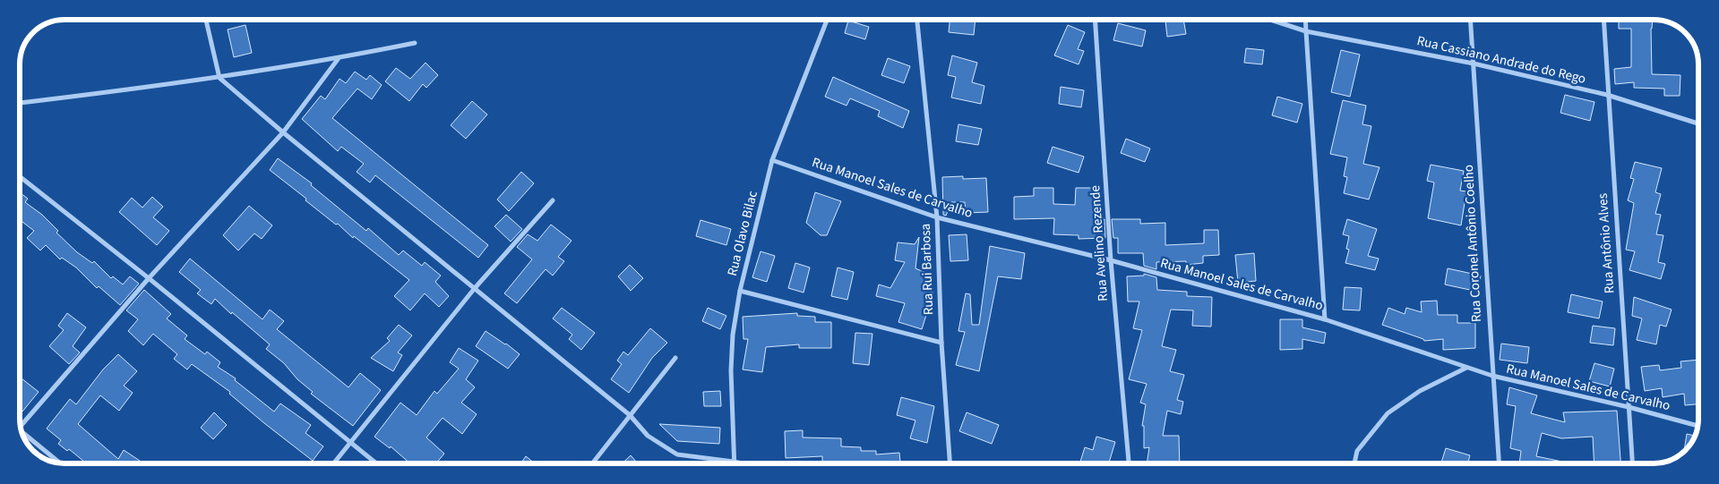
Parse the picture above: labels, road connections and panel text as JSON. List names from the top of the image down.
{
  "streets": {
    "street": [
      "Rua Cassiano Andrade do Rego",
      "Rua Manoel Sales de Carvalho",
      "Rua Olavo Bilac",
      "Rua Avelino Rezende",
      "Rua Coronel Antônio Coelho",
      "Rua Antônio Alves",
      "Rua Rui Barbosa"
    ]
  },
  "crossings": [
    ["Rua Cassiano Andrade do Rego", "Rua Coronel Antônio Coelho"],
    ["Rua Cassiano Andrade do Rego", "Rua Antônio Alves"],
    ["Rua Manoel Sales de Carvalho", "Rua Olavo Bilac"],
    ["Rua Manoel Sales de Carvalho", "Rua Avelino Rezende"],
    ["Rua Manoel Sales de Carvalho", "Rua Coronel Antônio Coelho"],
    ["Rua Manoel Sales de Carvalho", "Rua Antônio Alves"],
    ["Rua Manoel Sales de Carvalho", "Rua Rui Barbosa"]
  ]
}
